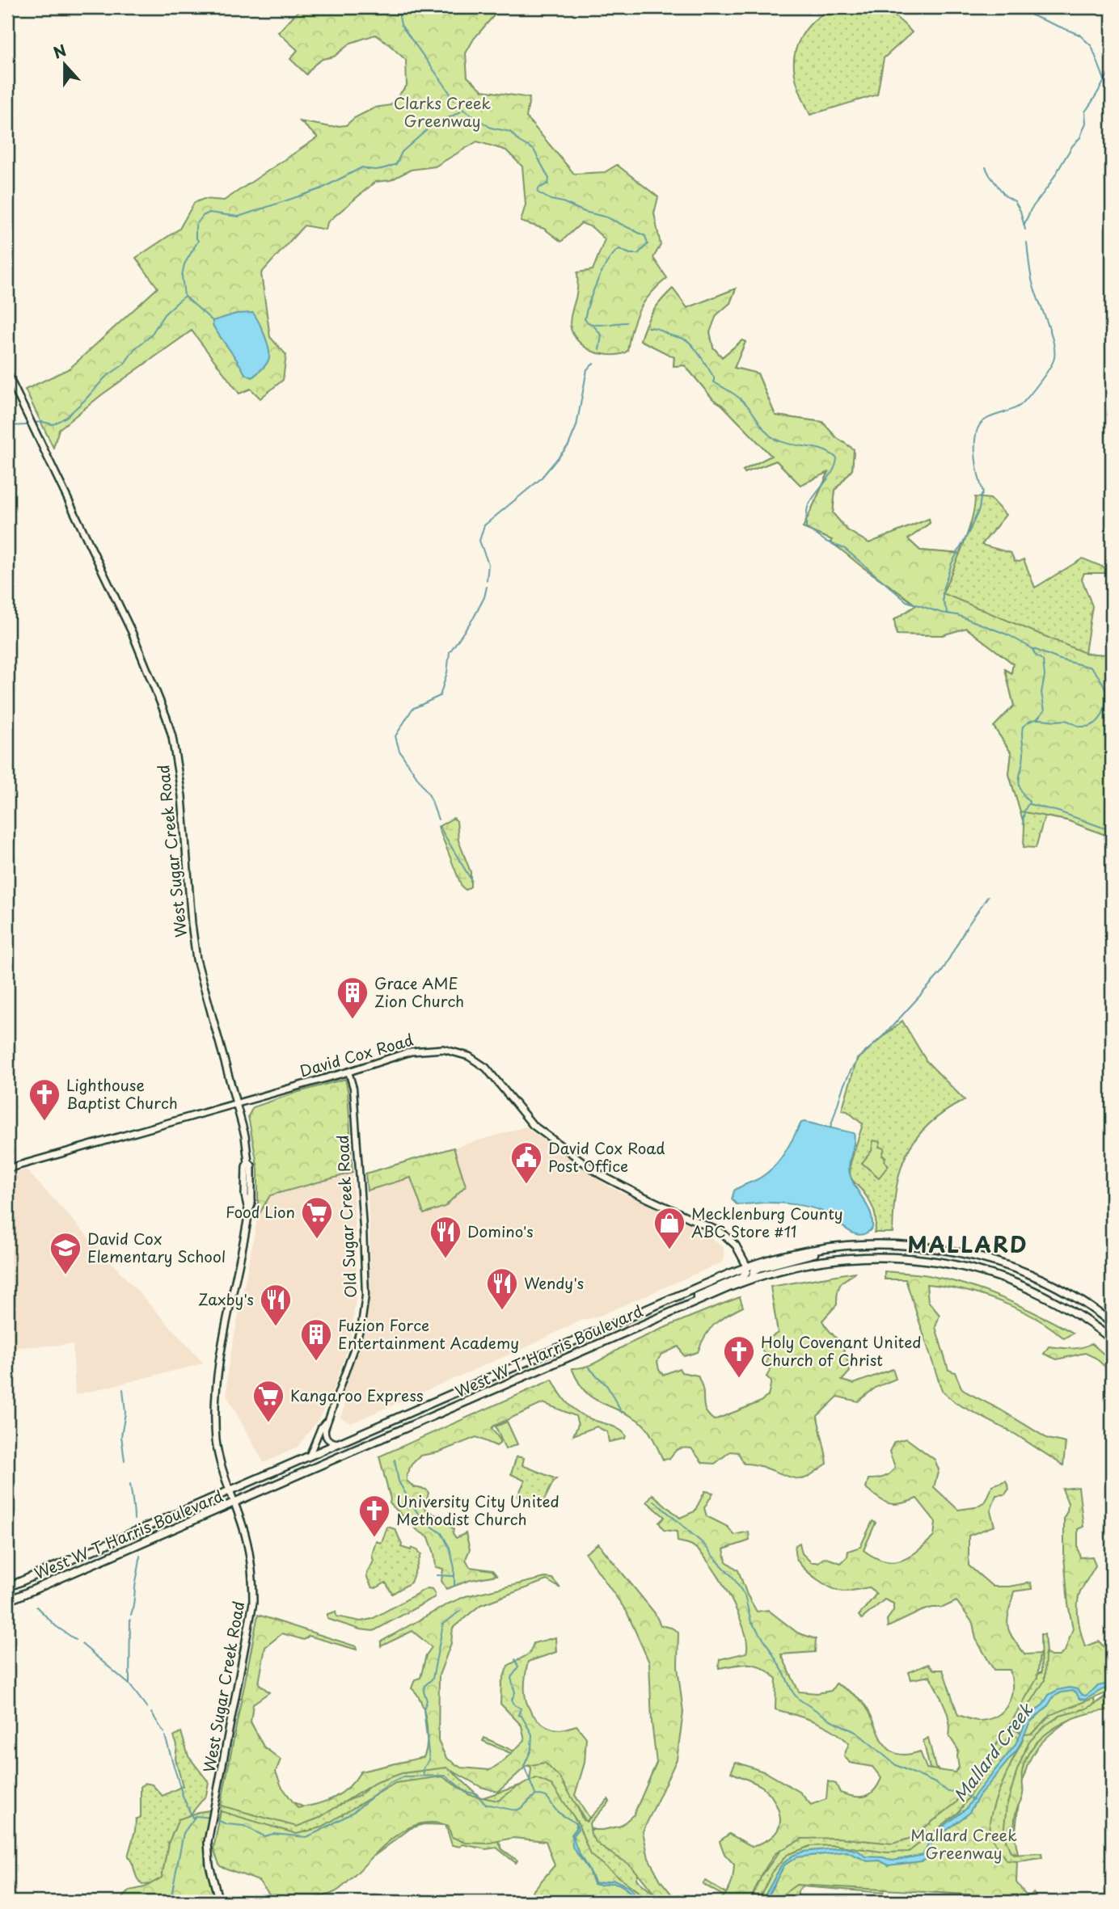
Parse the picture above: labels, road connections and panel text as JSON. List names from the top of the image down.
{
  "streets": {
    "main road": ["West Sugar Creek Road", "David Cox Road", "West W T Harris Boulevard"],
    "street": ["Old Sugar Creek Road"]
  },
  "crossings": [
    ["West Sugar Creek Road", "David Cox Road"],
    ["West Sugar Creek Road", "West W T Harris Boulevard"],
    ["David Cox Road", "Old Sugar Creek Road"],
    ["David Cox Road", "West W T Harris Boulevard"],
    ["Old Sugar Creek Road", "West W T Harris Boulevard"]
  ],
  "districts": ["MALLARD"],
  "water": ["Mallard Creek"],
  "parks": ["Clarks Creek Greenway", "Mallard Creek Greenway"],
  "places": {
    "building": ["Grace AME Zion Church", "Fuzion Force Entertainment Academy"],
    "church": ["Lighthouse Baptist Church", "Holy Covenant United Church of Christ", "University City United Methodist Church"],
    "public building": ["David Cox Road Post Office"],
    "supermarket": ["Food Lion", "Kangaroo Express"],
    "shop": ["Mecklenburg County ABC Store #11"],
    "restaurant": ["Domino's", "Wendy's", "Zaxby's"],
    "school or university": ["David Cox Elementary School"]
  },
  "north": "top"
}
